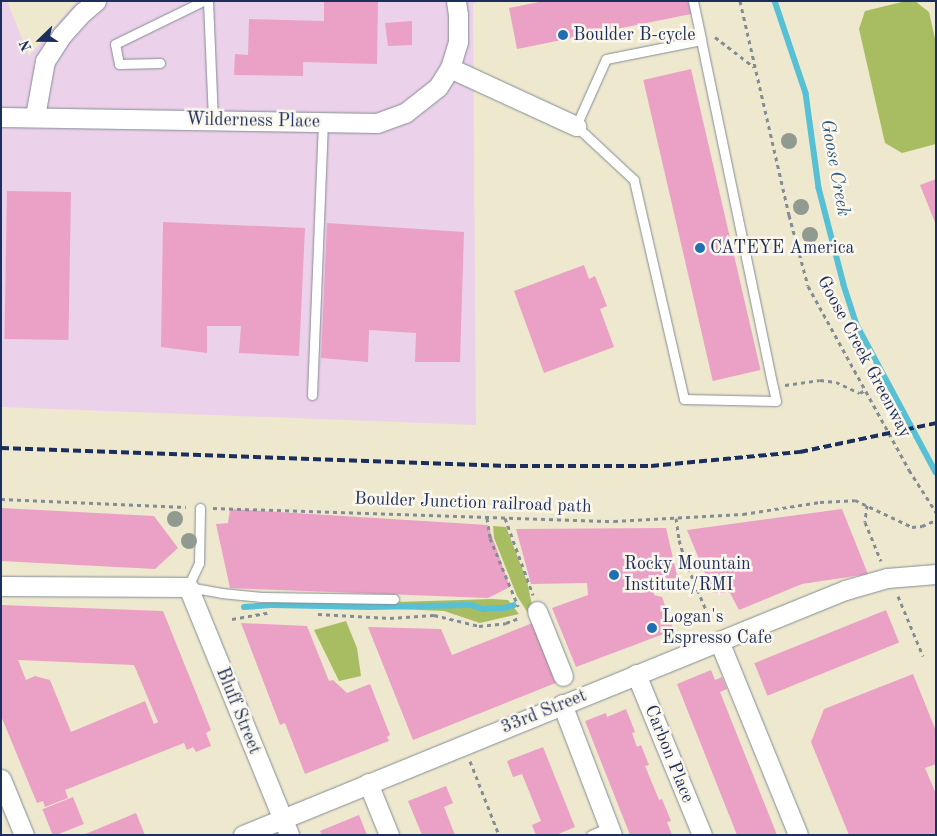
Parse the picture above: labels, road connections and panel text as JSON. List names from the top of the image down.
{
  "streets": {
    "street": [
      "Wilderness Place",
      "Bluff Street",
      "33rd Street",
      "Carbon Place"
    ],
    "path": ["Goose Creek Greenway", "Boulder Junction railroad path"]
  },
  "crossings": [
    ["Bluff Street", "33rd Street"],
    ["33rd Street", "Carbon Place"]
  ],
  "water": ["Goose Creek"],
  "places": [
    "Boulder B-cycle",
    "CATEYE America",
    "Rocky Mountain Institute/RMI",
    "Logan's Espresso Cafe"
  ],
  "north": "left"
}
